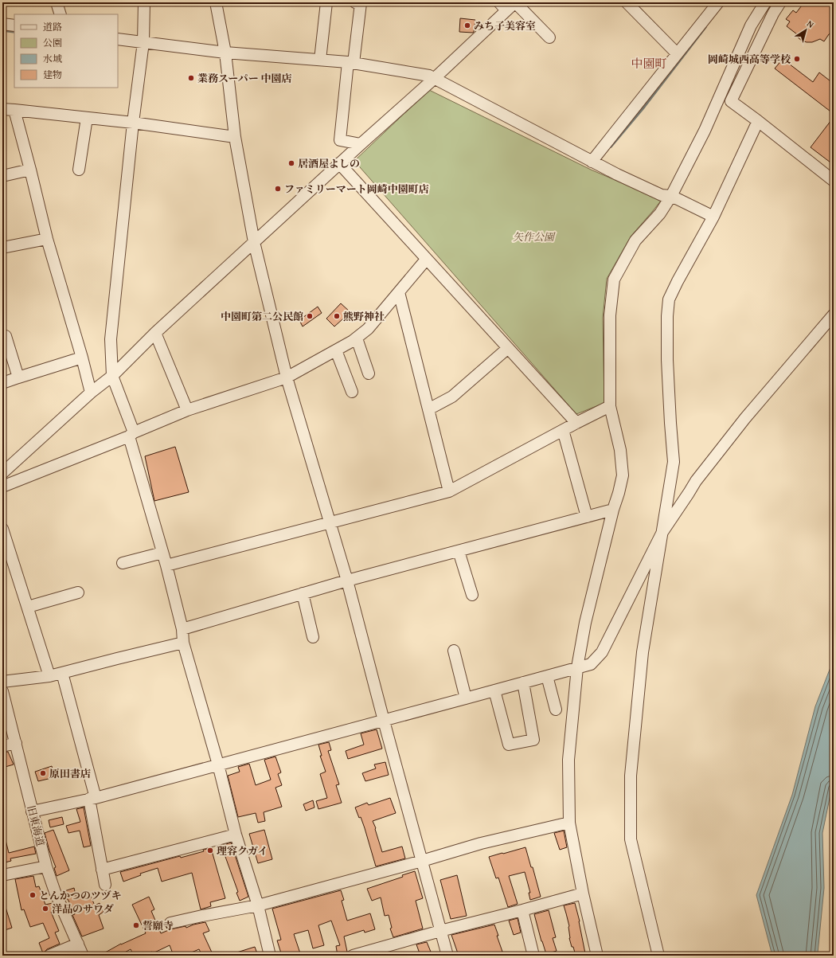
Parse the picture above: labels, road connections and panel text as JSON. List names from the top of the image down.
{
  "streets": {
    "street": ["旧東海道"]
  },
  "districts": ["中園町"],
  "parks": ["矢作公園"],
  "places": [
    "みち子美容室",
    "岡崎城西高等学校",
    "業務スーパー 中園店",
    "居酒屋よしの",
    "ファミリーマート岡崎中園町店",
    "中園町第二公民館",
    "熊野神社",
    "原田書店",
    "理容クガイ",
    "とんかつのツヅキ",
    "洋品のサワダ",
    "誓願寺"
  ],
  "legend": [
    "道路",
    "公園",
    "水域",
    "建物"
  ],
  "north": "top right"
}
